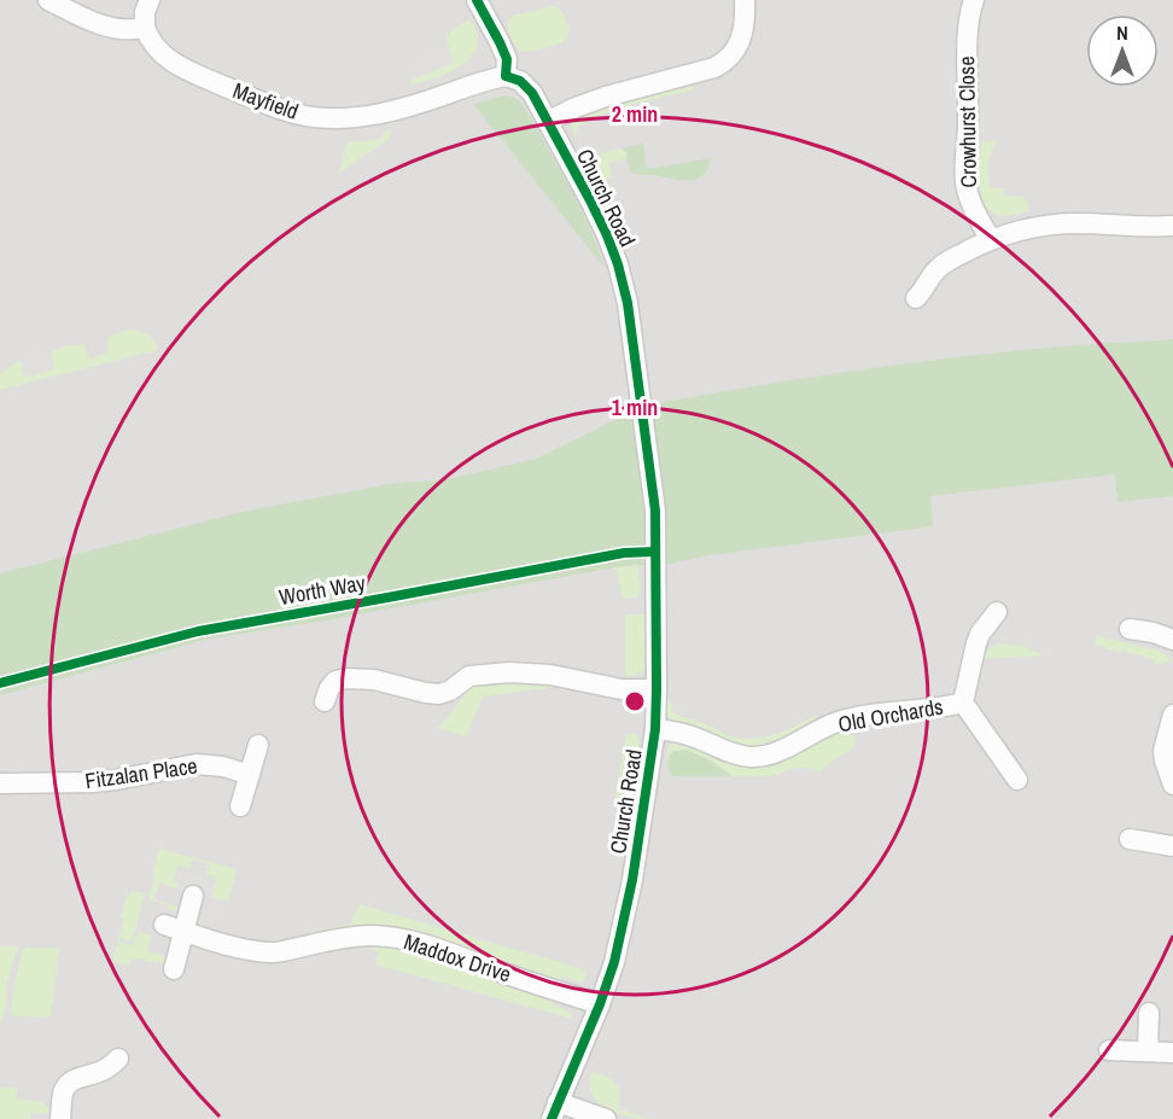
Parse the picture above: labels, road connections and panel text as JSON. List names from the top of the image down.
{
  "streets": {
    "street": [
      "Mayfield",
      "Crowhurst Close",
      "Church Road",
      "Old Orchards",
      "Fitzalan Place",
      "Maddox Drive"
    ],
    "cycle path": ["Worth Way"]
  },
  "crossings": [
    ["Mayfield", "Church Road"],
    ["Church Road", "Old Orchards"],
    ["Church Road", "Maddox Drive"]
  ],
  "north": "top",
  "rings": ["2 min", "1 min"]
}
